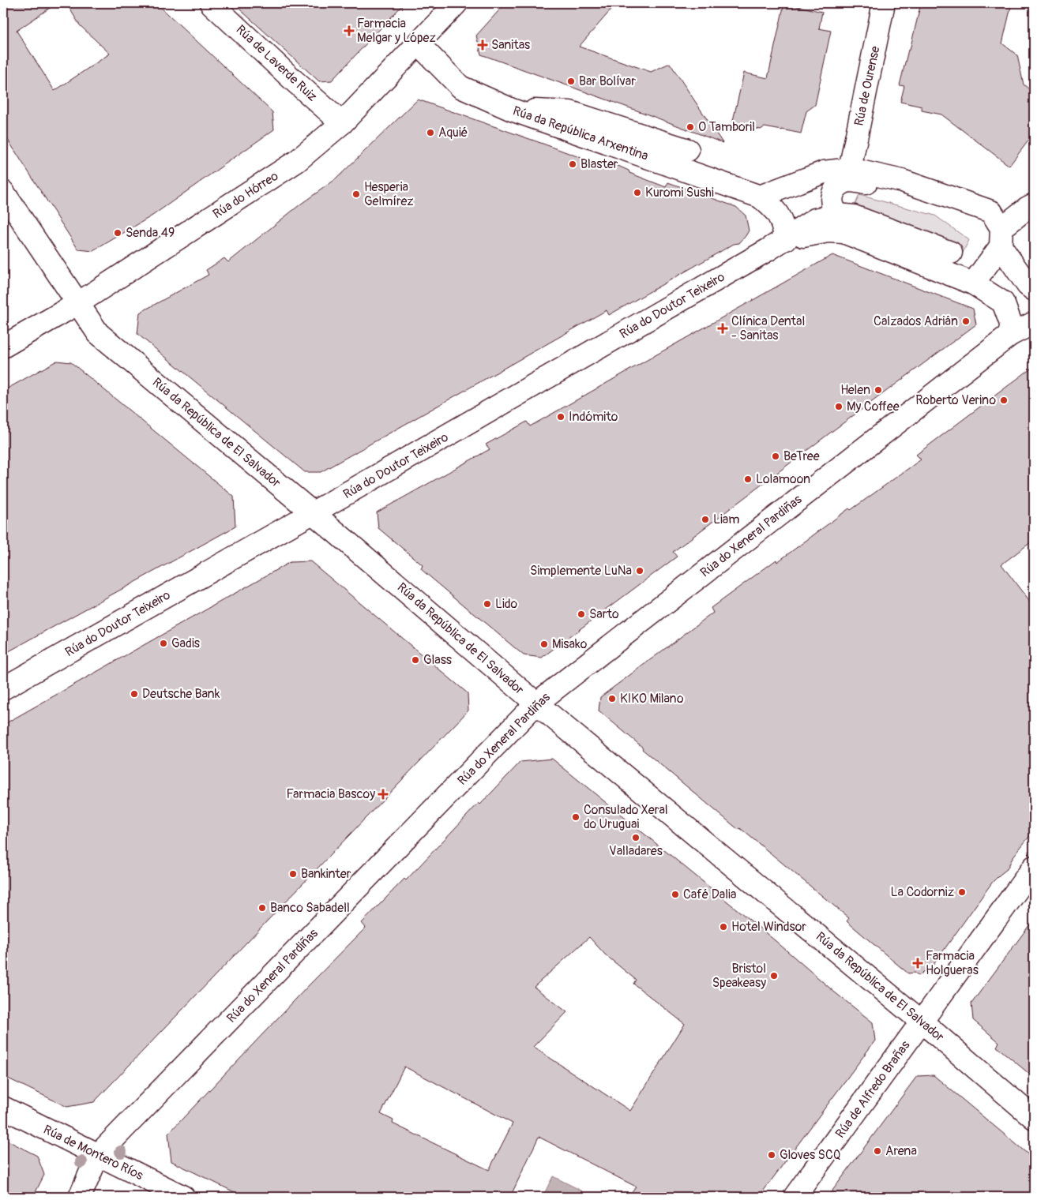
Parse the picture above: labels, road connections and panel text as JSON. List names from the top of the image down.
{
  "streets": {
    "street": [
      "Rúa de Laverde Ruiz",
      "Rúa de Ourense",
      "Rúa da República Arxentina",
      "Rúa do Hórreo",
      "Rúa do Doutor Teixeiro",
      "Rúa da República de El Salvador",
      "Rúa do Xeneral Pardiñas",
      "Rúa de Alfredo Brañas",
      "Rúa de Montero Ríos"
    ]
  },
  "crossings": [
    ["Rúa de Laverde Ruiz", "Rúa do Hórreo"],
    ["Rúa da República Arxentina", "Rúa do Hórreo"],
    ["Rúa do Hórreo", "Rúa da República de El Salvador"],
    ["Rúa do Doutor Teixeiro", "Rúa da República de El Salvador"],
    ["Rúa da República de El Salvador", "Rúa do Xeneral Pardiñas"],
    ["Rúa da República de El Salvador", "Rúa de Alfredo Brañas"],
    ["Rúa do Xeneral Pardiñas", "Rúa de Montero Ríos"]
  ],
  "places": {
    "health": [
      "Farmacia Melgar y López",
      "Sanitas",
      "Clínica Dental - Sanitas",
      "Farmacia Bascoy",
      "Farmacia Holgueras"
    ],
    "other": [
      "Bar Bolívar",
      "O Tamboril",
      "Aquié",
      "Blaster",
      "Kuromi Sushi",
      "Hesperia Gelmírez",
      "Senda 49",
      "Calzados Adrián",
      "Helen",
      "Roberto Verino",
      "My Coffee",
      "Indómito",
      "BeTree",
      "Lolamoon",
      "Liam",
      "Simplemente LuNa",
      "Lido",
      "Sarto",
      "Gadis",
      "Misako",
      "Glass",
      "Deutsche Bank",
      "KIKO Milano",
      "Consulado Xeral do Uruguai",
      "Valladares",
      "Bankinter",
      "La Codorniz",
      "Café Dalia",
      "Banco Sabadell",
      "Hotel Windsor",
      "Bristol Speakeasy",
      "Arena",
      "Gloves SCQ"
    ]
  }
}
